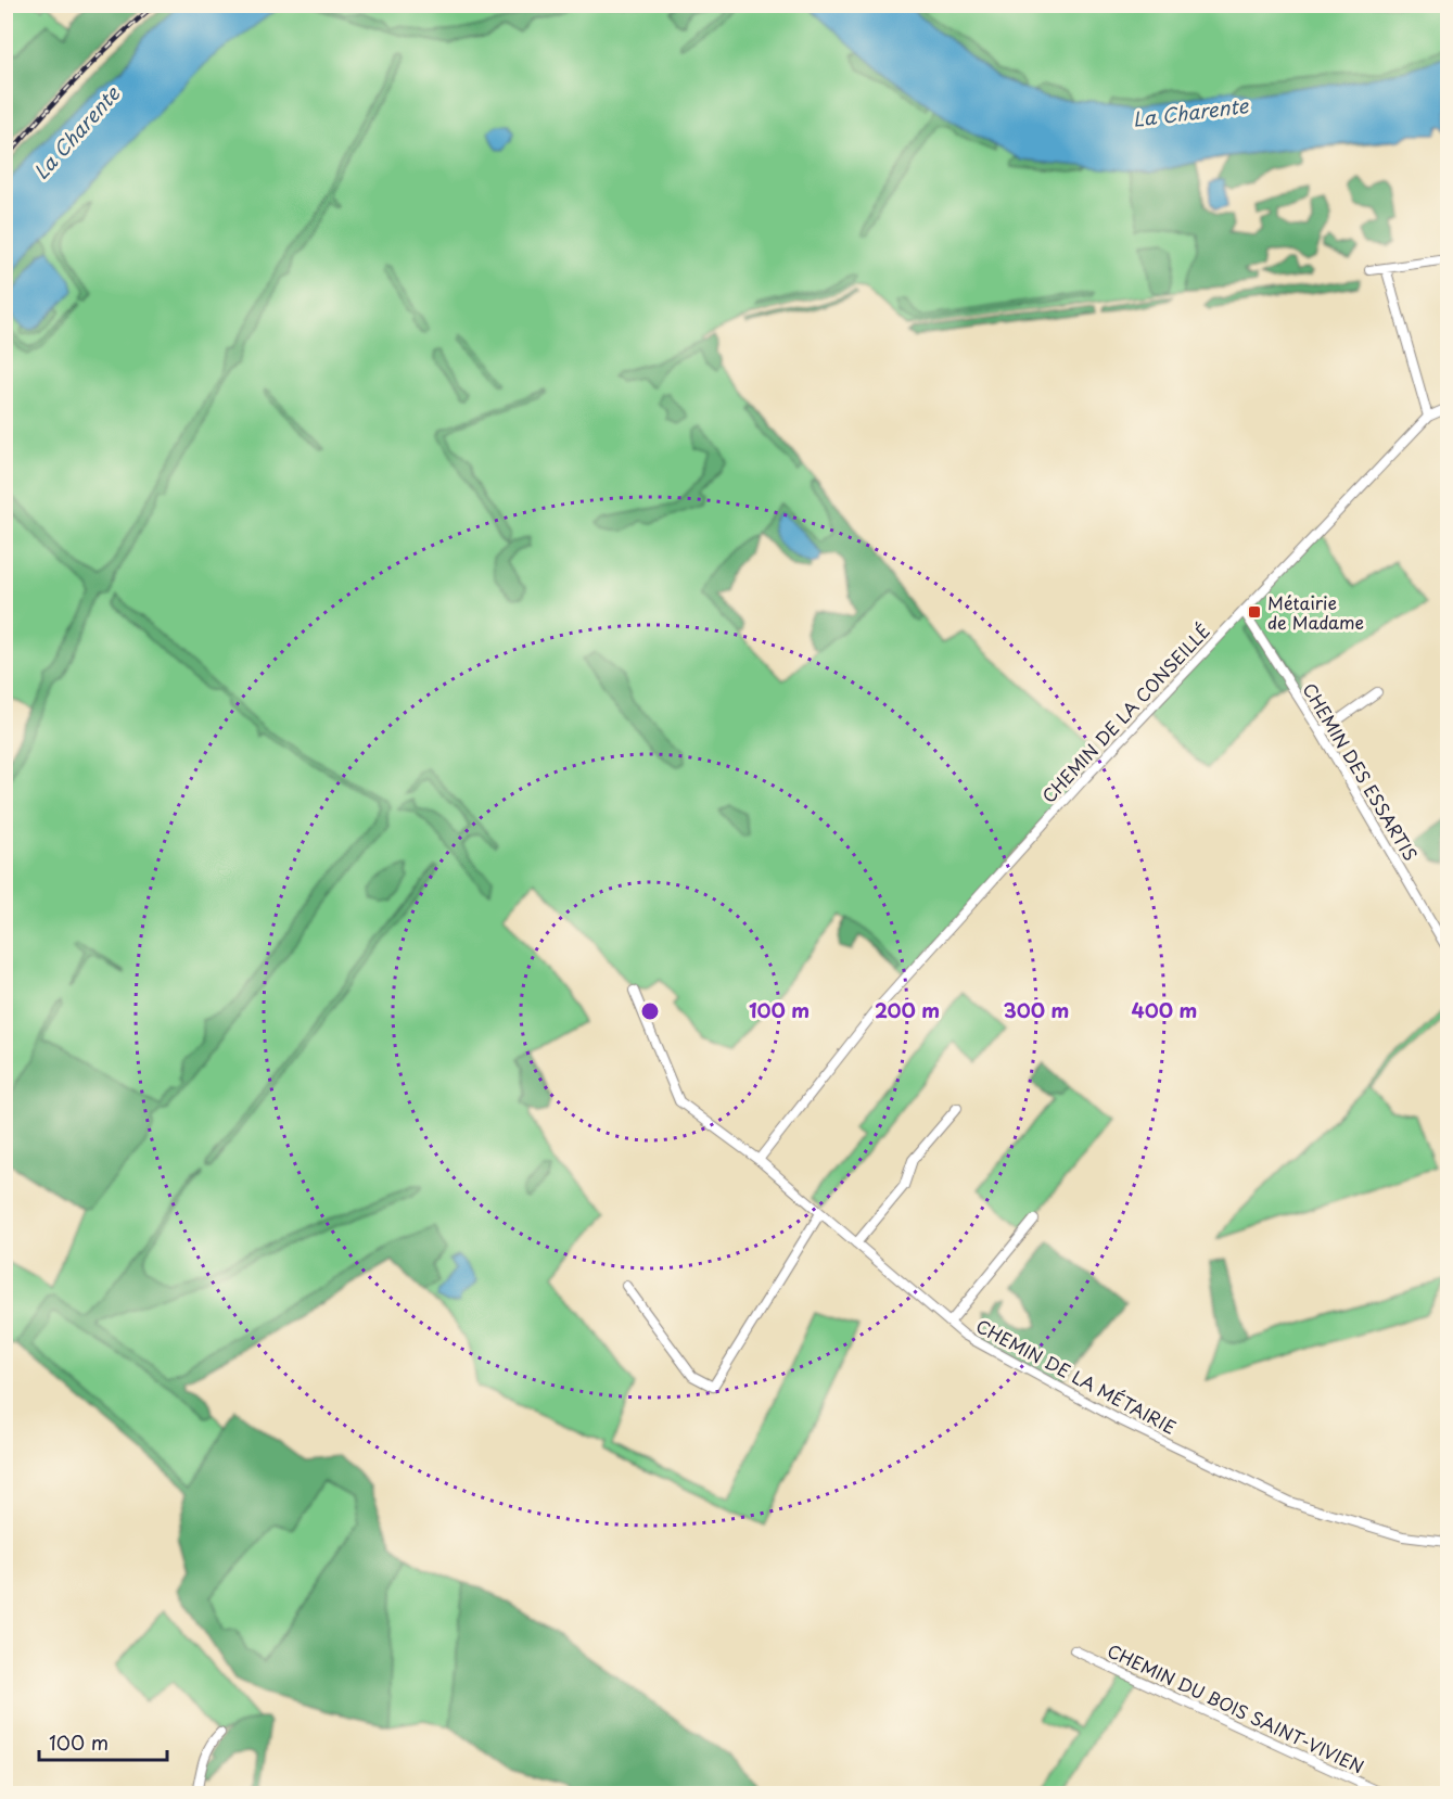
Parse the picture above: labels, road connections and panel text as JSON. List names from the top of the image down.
{
  "streets": {
    "street": [
      "CHEMIN DE LA CONSEILLÉ",
      "CHEMIN DES ESSARTIS",
      "CHEMIN DE LA MÉTAIRIE",
      "CHEMIN DU BOIS SAINT-VIVIEN"
    ]
  },
  "crossings": [
    ["CHEMIN DE LA CONSEILLÉ", "CHEMIN DES ESSARTIS"],
    ["CHEMIN DE LA CONSEILLÉ", "CHEMIN DE LA MÉTAIRIE"]
  ],
  "water": ["La Charente"],
  "places": {
    "transit": ["Métairie de Madame"]
  },
  "scale_bar": "100 m",
  "rings": [
    "100 m",
    "200 m",
    "300 m",
    "400 m"
  ]
}
